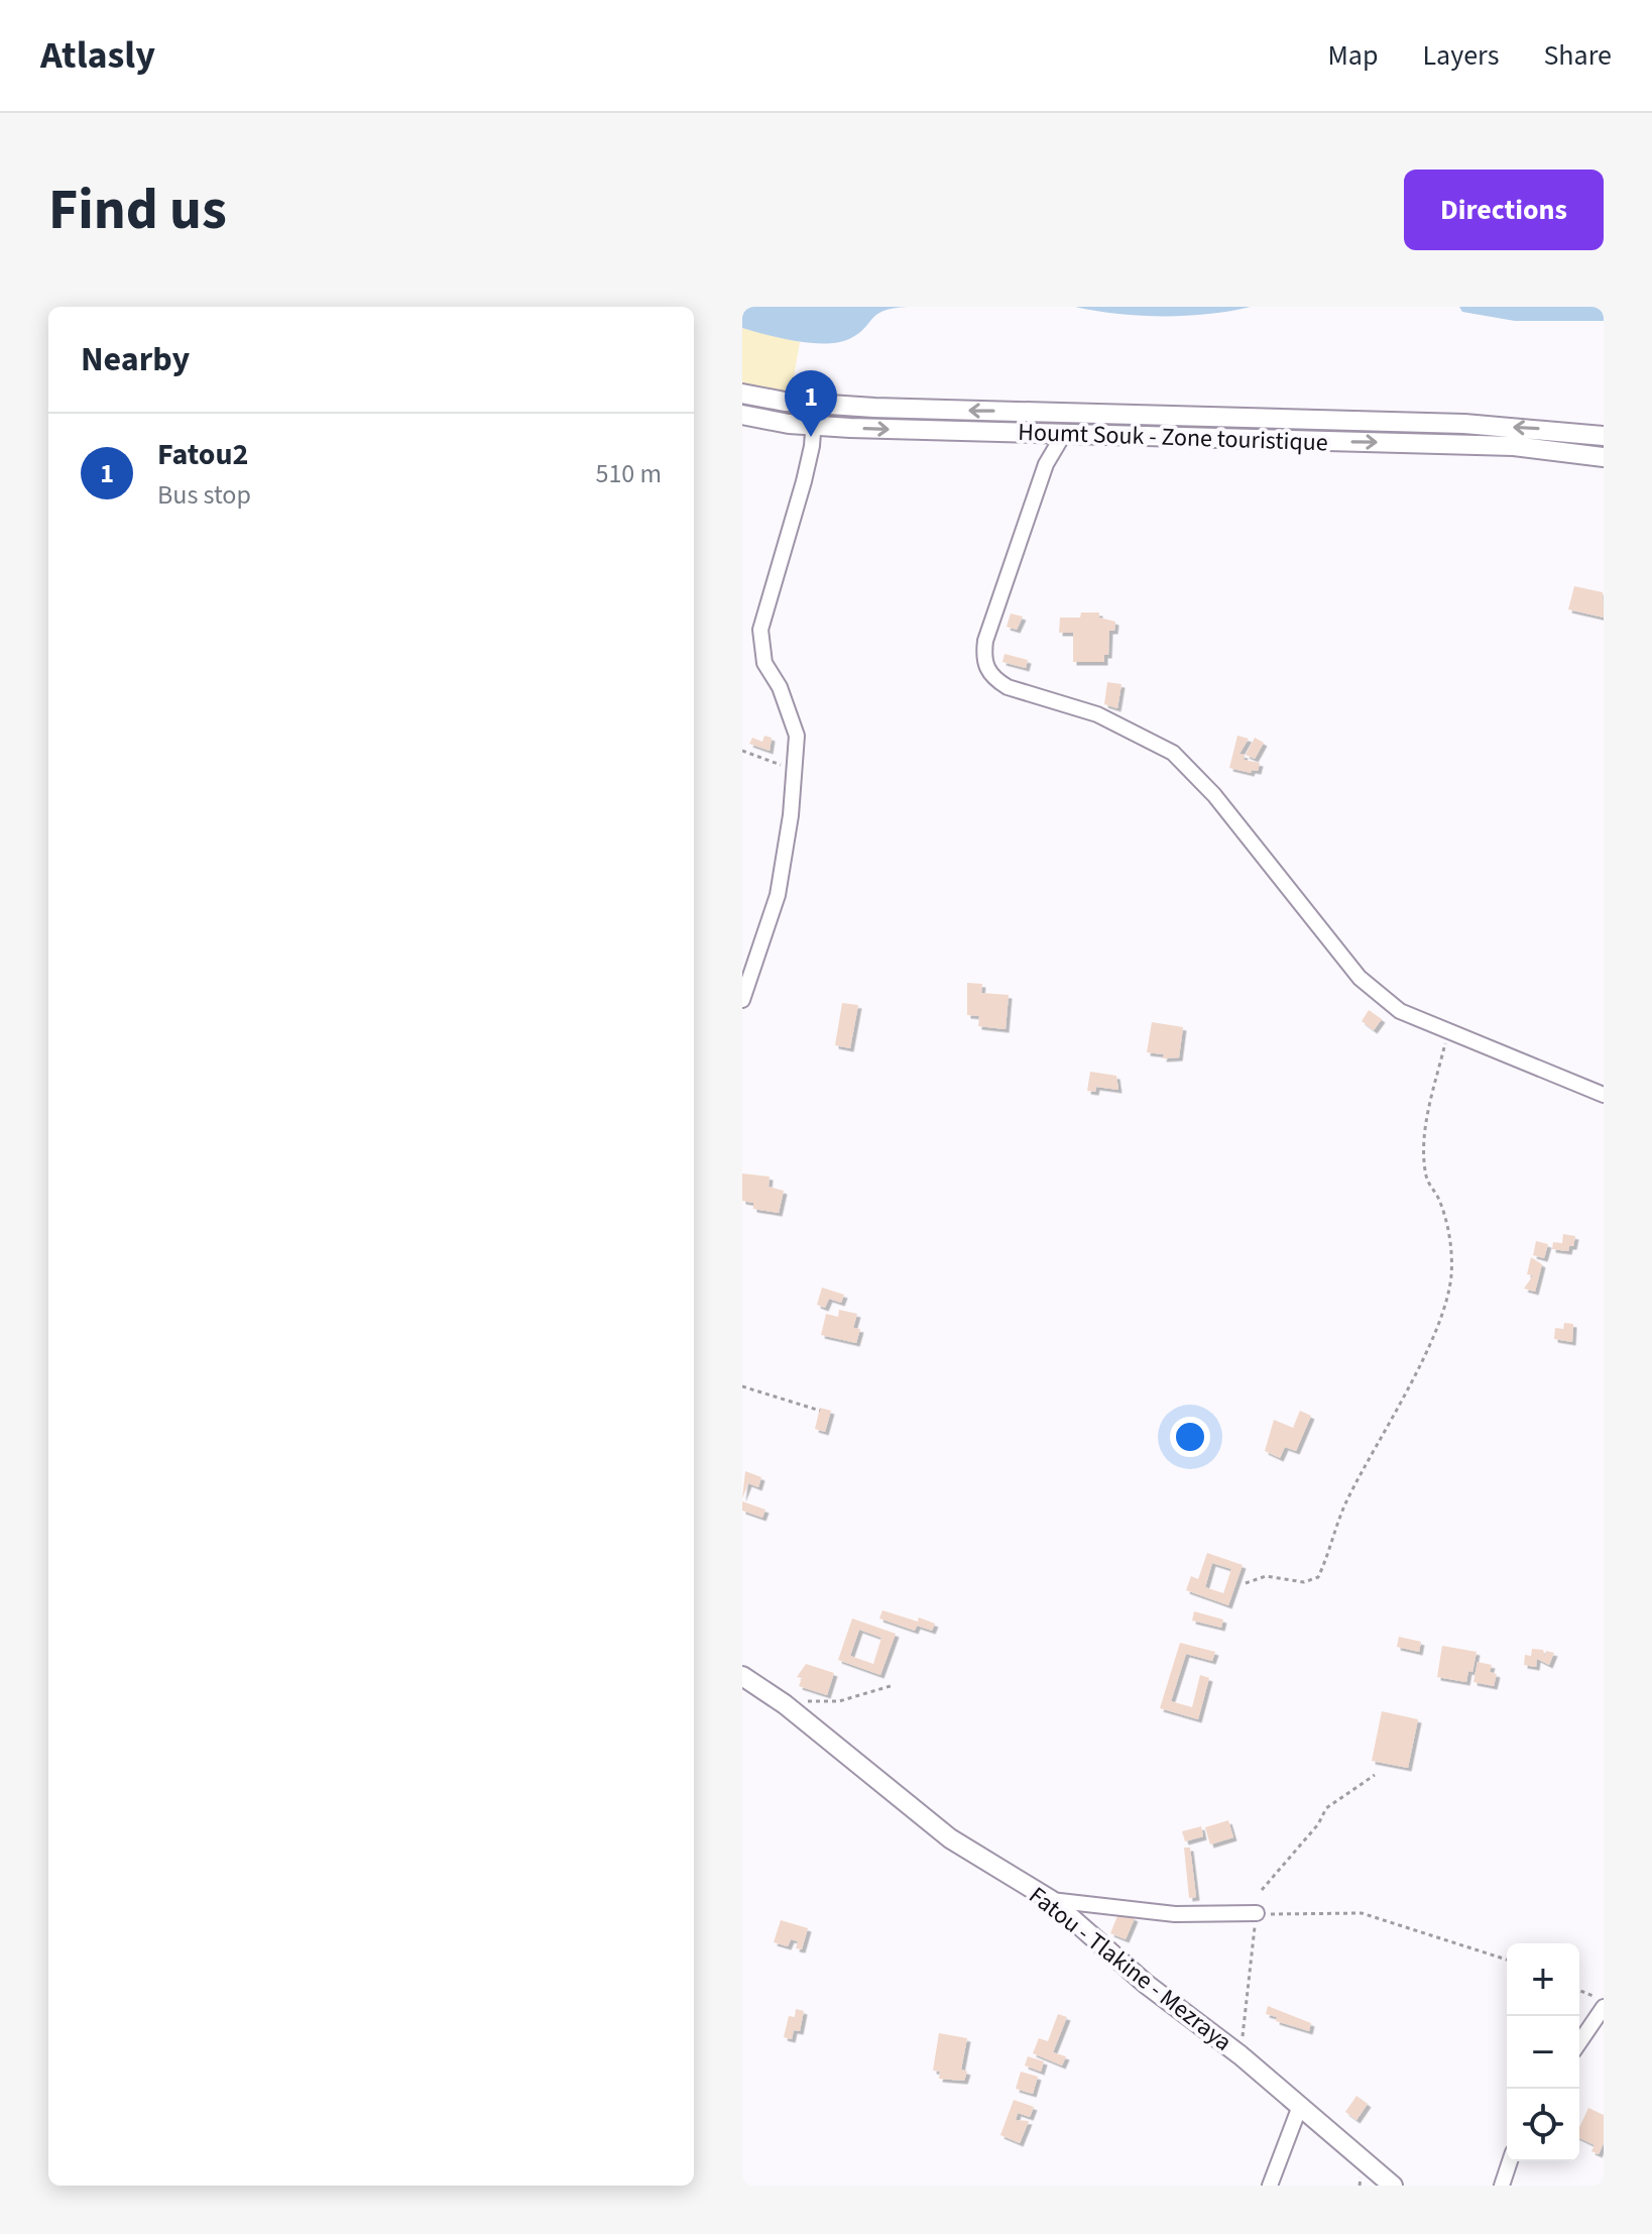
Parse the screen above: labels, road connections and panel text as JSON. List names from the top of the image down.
{
  "streets": {
    "main road": ["Houmt Souk - Zone touristique", "Fatou - Tlakine - Mezraya"]
  },
  "page": {
    "header": "Atlasly",
    "nav": ["Map", "Layers", "Share"],
    "buttons": "Directions",
    "title": "Find us",
    "heading": "Nearby",
    "pins": "1",
    "list": [
      {
        "mark": "1",
        "name": "Fatou2",
        "note": "Bus stop",
        "value": "510 m"
      }
    ],
    "map_buttons": ["+", "−"]
  }
}
